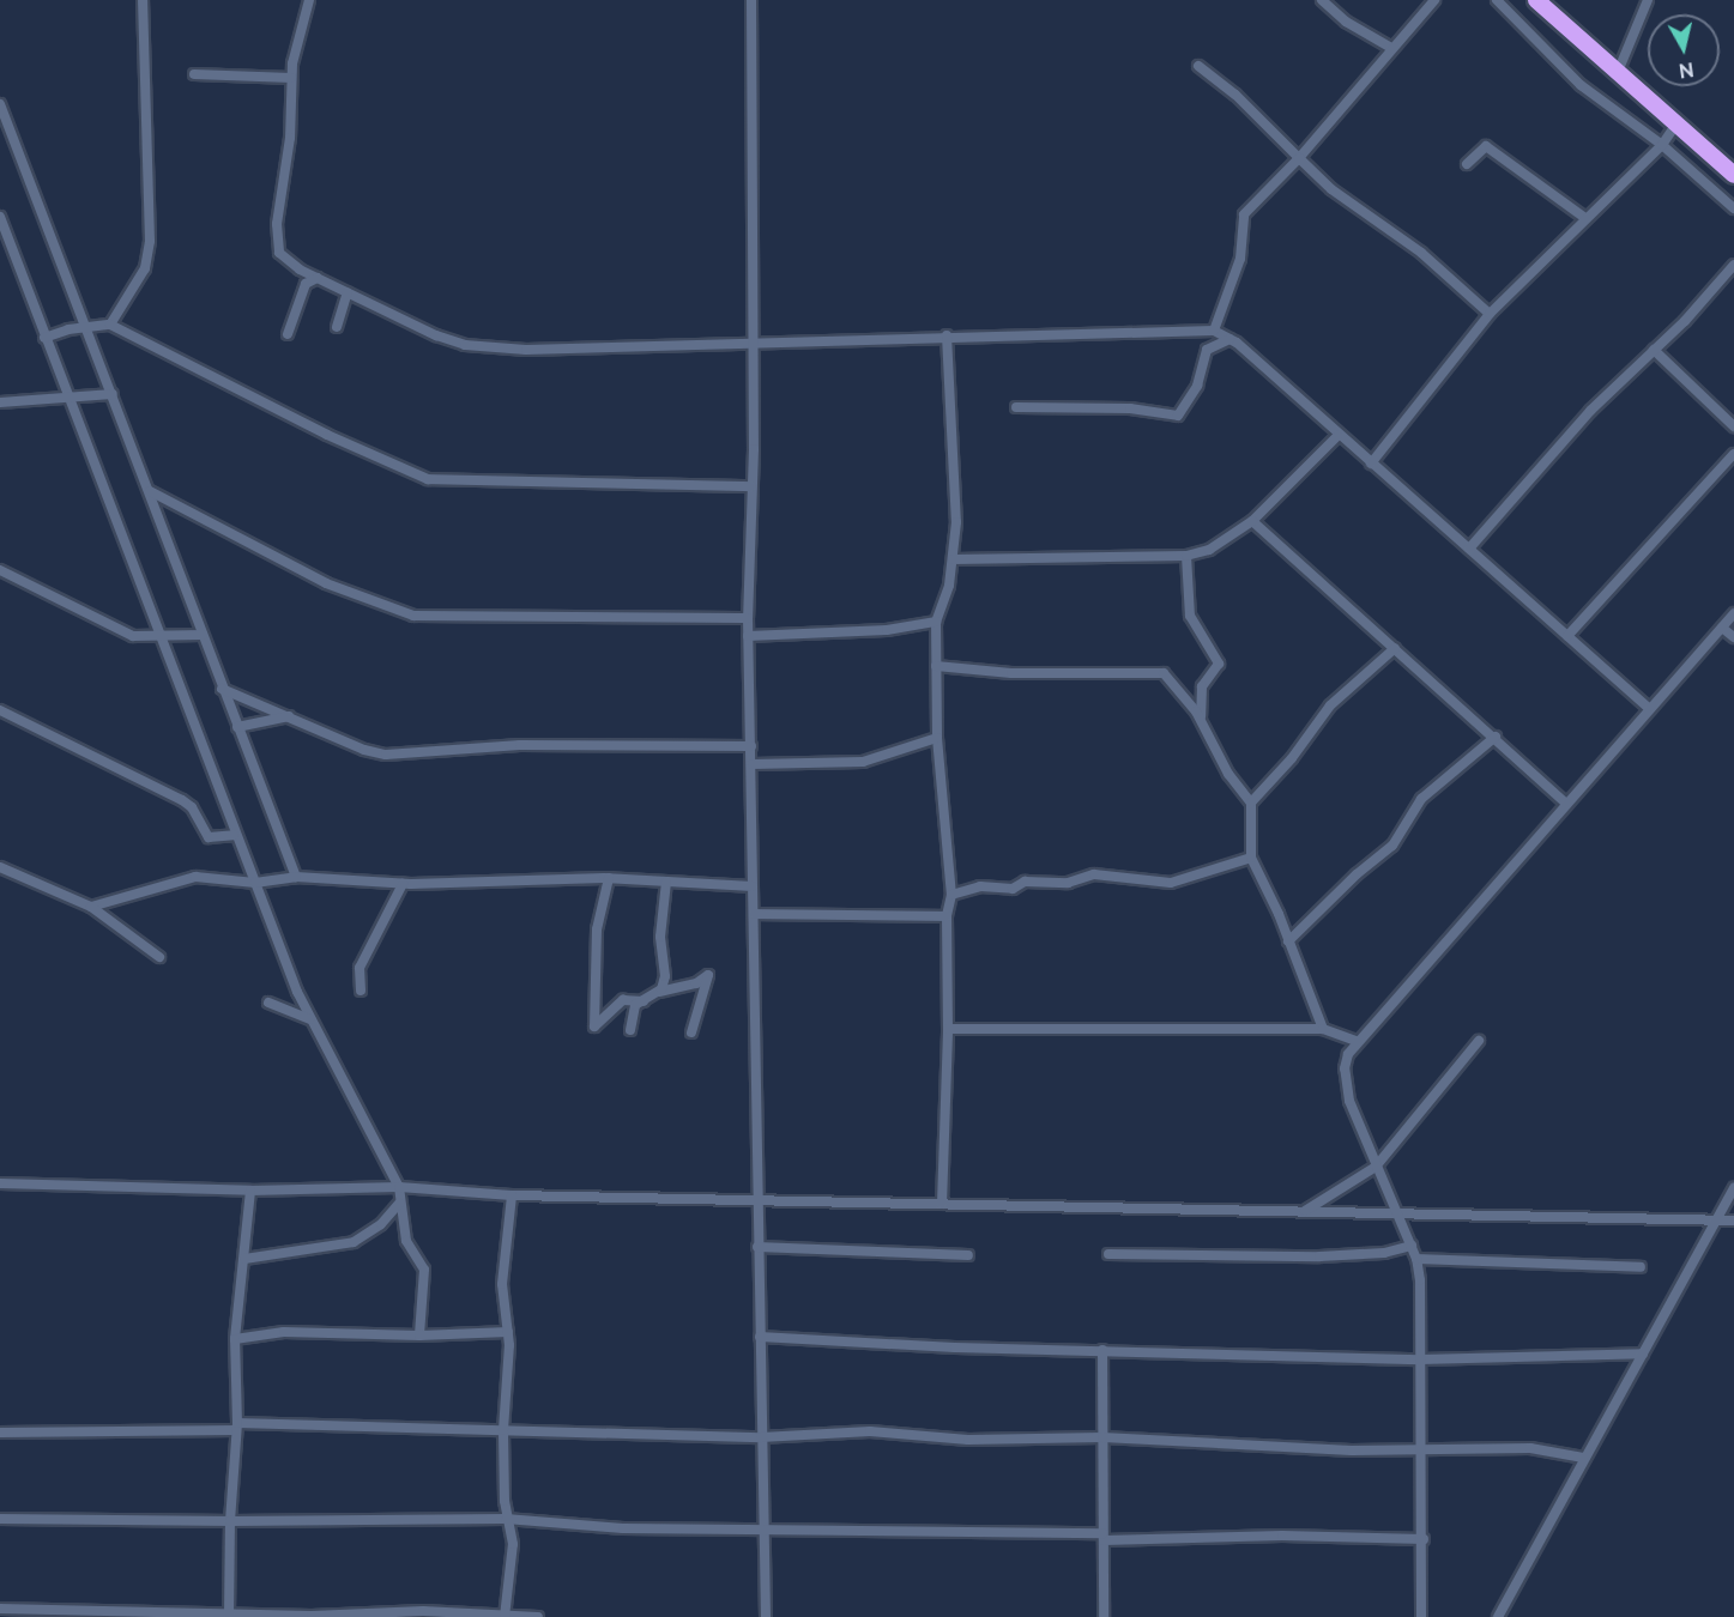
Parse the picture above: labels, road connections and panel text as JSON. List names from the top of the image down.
{
  "north": "bottom"
}
